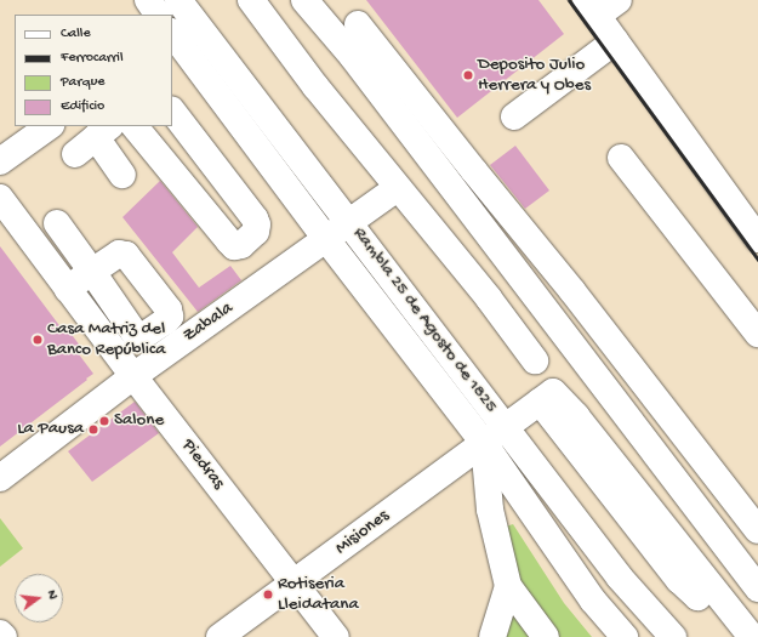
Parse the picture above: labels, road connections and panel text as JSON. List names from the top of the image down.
{
  "streets": {
    "street": [
      "Rambla 25 de Agosto de 1825",
      "Zabala",
      "Piedras",
      "Misiones"
    ]
  },
  "crossings": [
    ["Rambla 25 de Agosto de 1825", "Zabala"],
    ["Rambla 25 de Agosto de 1825", "Misiones"],
    ["Zabala", "Piedras"],
    ["Piedras", "Misiones"]
  ],
  "places": [
    "Deposito Julio Herrera y Obes",
    "Casa Matriz del Banco República",
    "Salone",
    "La Pausa",
    "Rotiseria Lleidatana"
  ],
  "legend": [
    "Calle",
    "Ferrocarril",
    "Parque",
    "Edificio"
  ],
  "north": "right"
}
